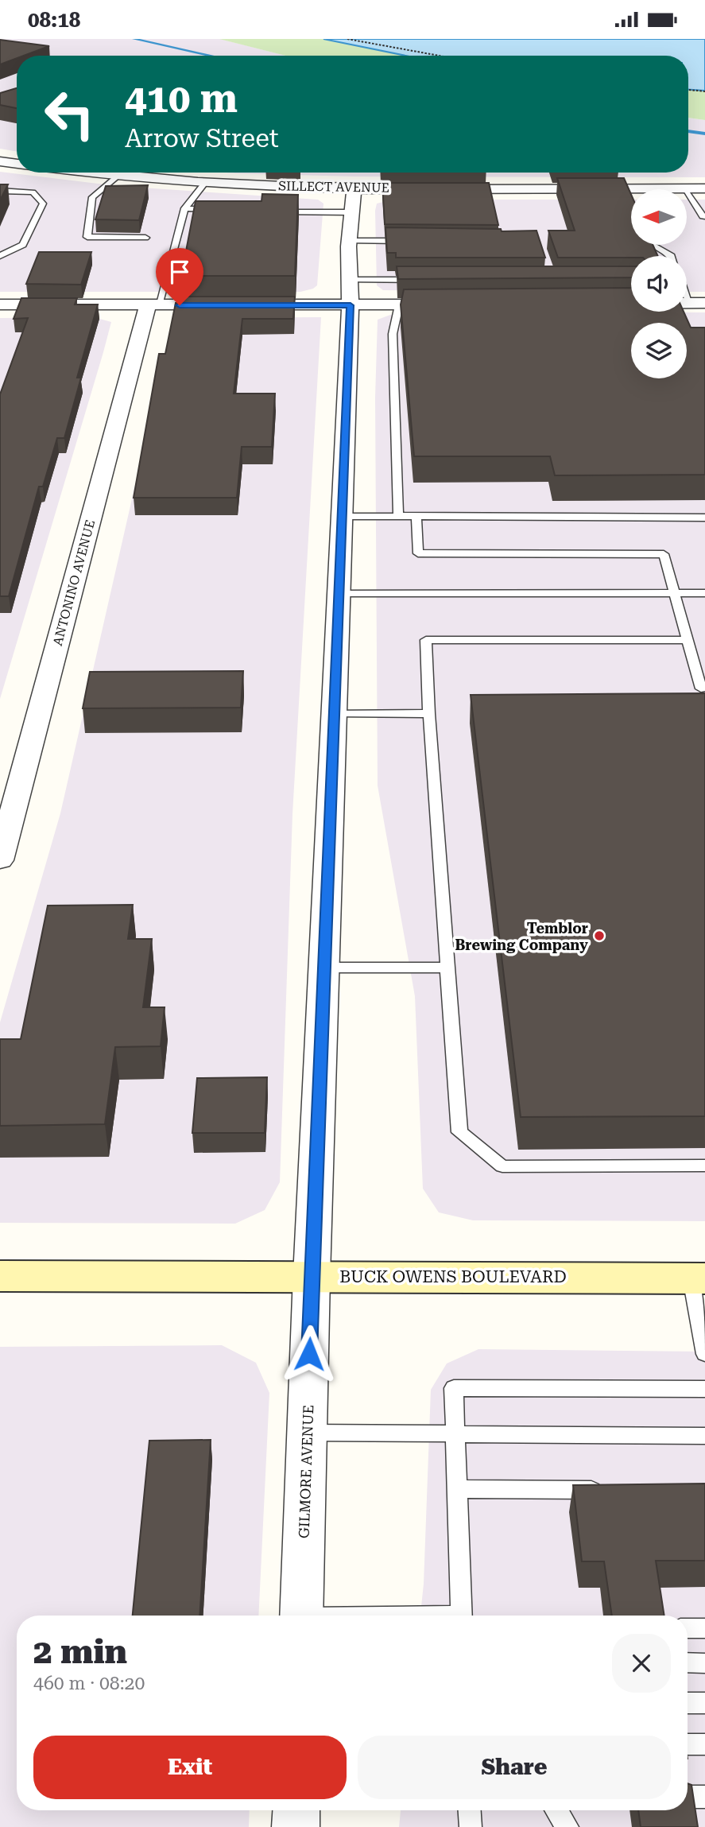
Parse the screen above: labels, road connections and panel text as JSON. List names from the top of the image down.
{
  "streets": {
    "main road": ["BUCK OWENS BOULEVARD"],
    "street": ["SILLECT AVENUE", "ANTONINO AVENUE", "GILMORE AVENUE"]
  },
  "crossings": [
    ["SILLECT AVENUE", "GILMORE AVENUE"],
    ["BUCK OWENS BOULEVARD", "GILMORE AVENUE"]
  ],
  "places": ["Temblor Brewing Company"],
  "north": "left",
  "page": {
    "status": "08:18",
    "turn": ["410 m", "Arrow Street"],
    "heading": ["2 min", "460 m · 08:20"],
    "buttons": ["Exit", "Share"]
  }
}
